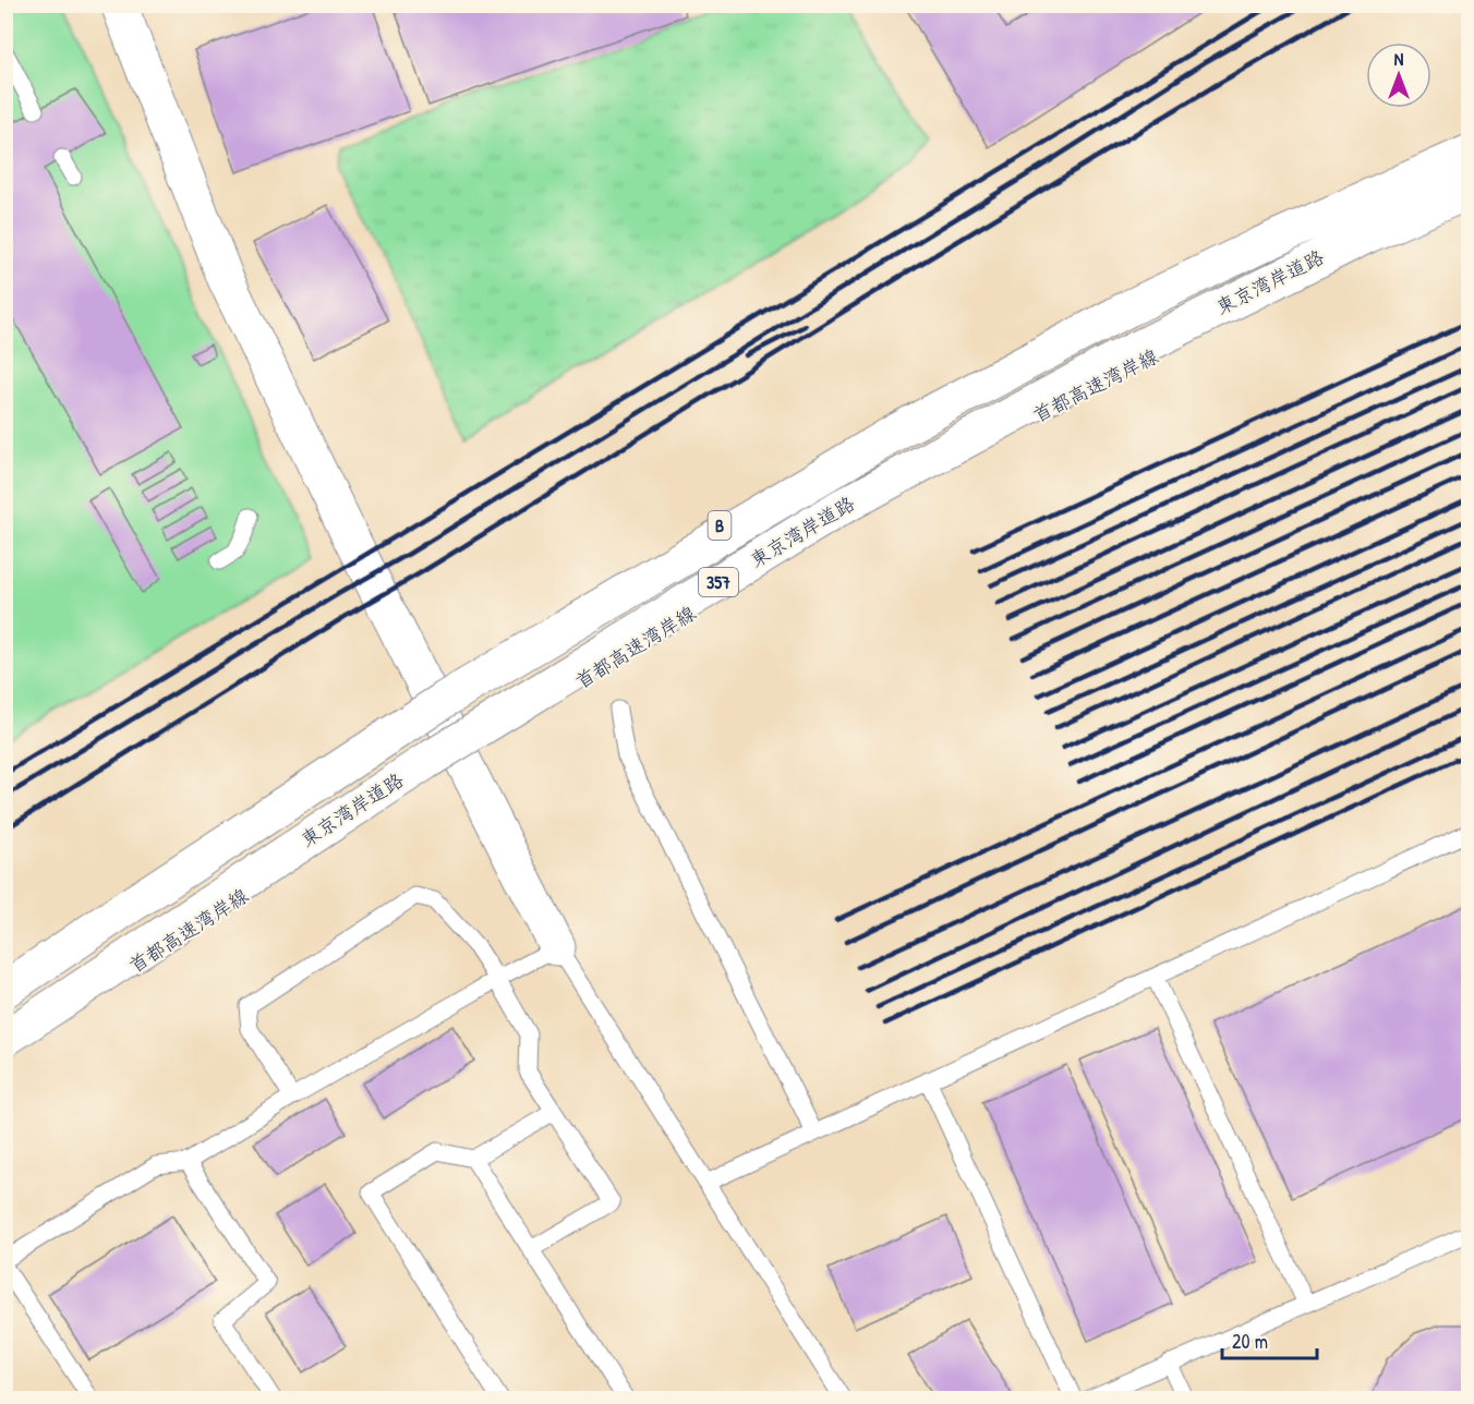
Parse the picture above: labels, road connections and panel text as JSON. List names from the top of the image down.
{
  "streets": {
    "main road": [
      "東京湾岸道路",
      "首都高速湾岸線",
      "B",
      "357"
    ]
  },
  "scale_bar": "20 m",
  "north": "top"
}
